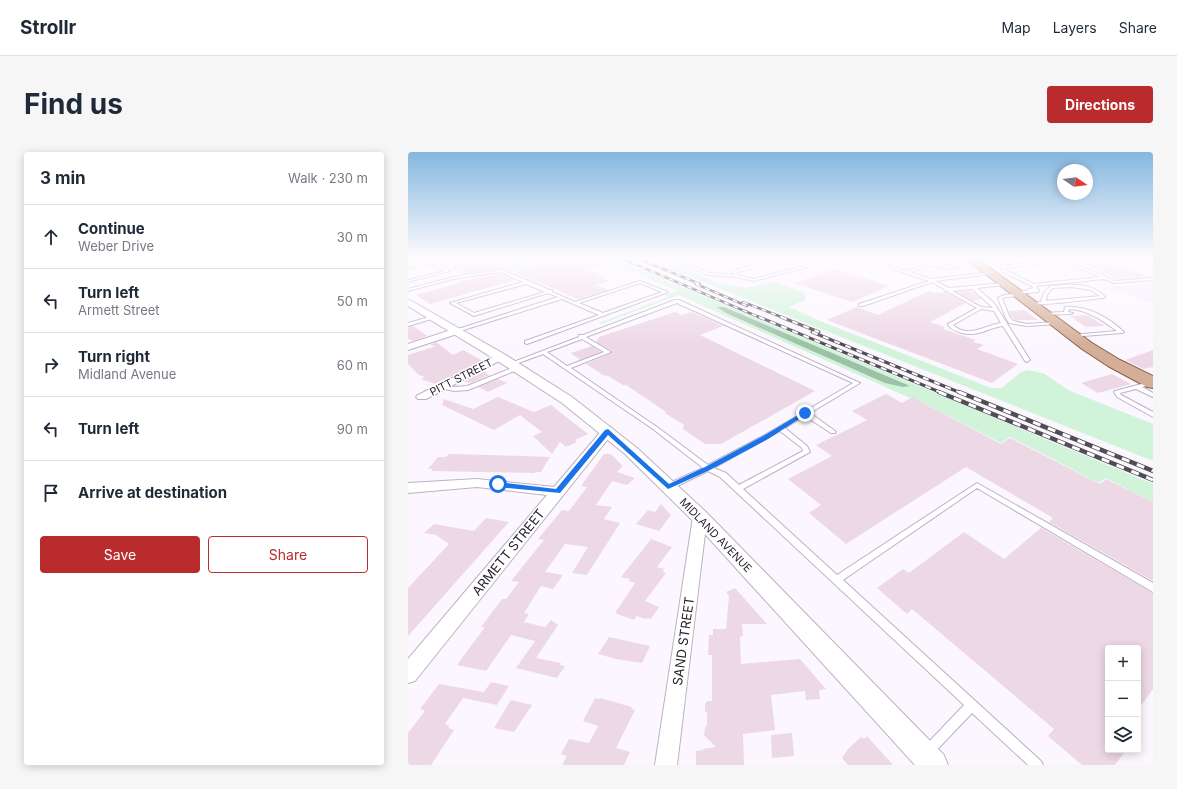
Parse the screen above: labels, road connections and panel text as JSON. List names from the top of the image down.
{
  "streets": {
    "street": [
      "PITT STREET",
      "MIDLAND AVENUE",
      "ARMETT STREET",
      "SAND STREET"
    ]
  },
  "crossings": [
    ["PITT STREET", "MIDLAND AVENUE"],
    ["MIDLAND AVENUE", "ARMETT STREET"],
    ["MIDLAND AVENUE", "SAND STREET"]
  ],
  "north": "right",
  "page": {
    "header": "Strollr",
    "nav": ["Map", "Layers", "Share"],
    "buttons": [
      "Directions",
      ["Save", "Share"]
    ],
    "title": "Find us",
    "heading": ["3 min", "Walk · 230 m"],
    "list": [
      ["Continue", "Weber Drive", "30 m"],
      ["Turn left", "Armett Street", "50 m"],
      ["Turn right", "Midland Avenue", "60 m"],
      ["Turn left", "90 m"],
      "Arrive at destination"
    ],
    "map_buttons": ["+", "−"]
  }
}
